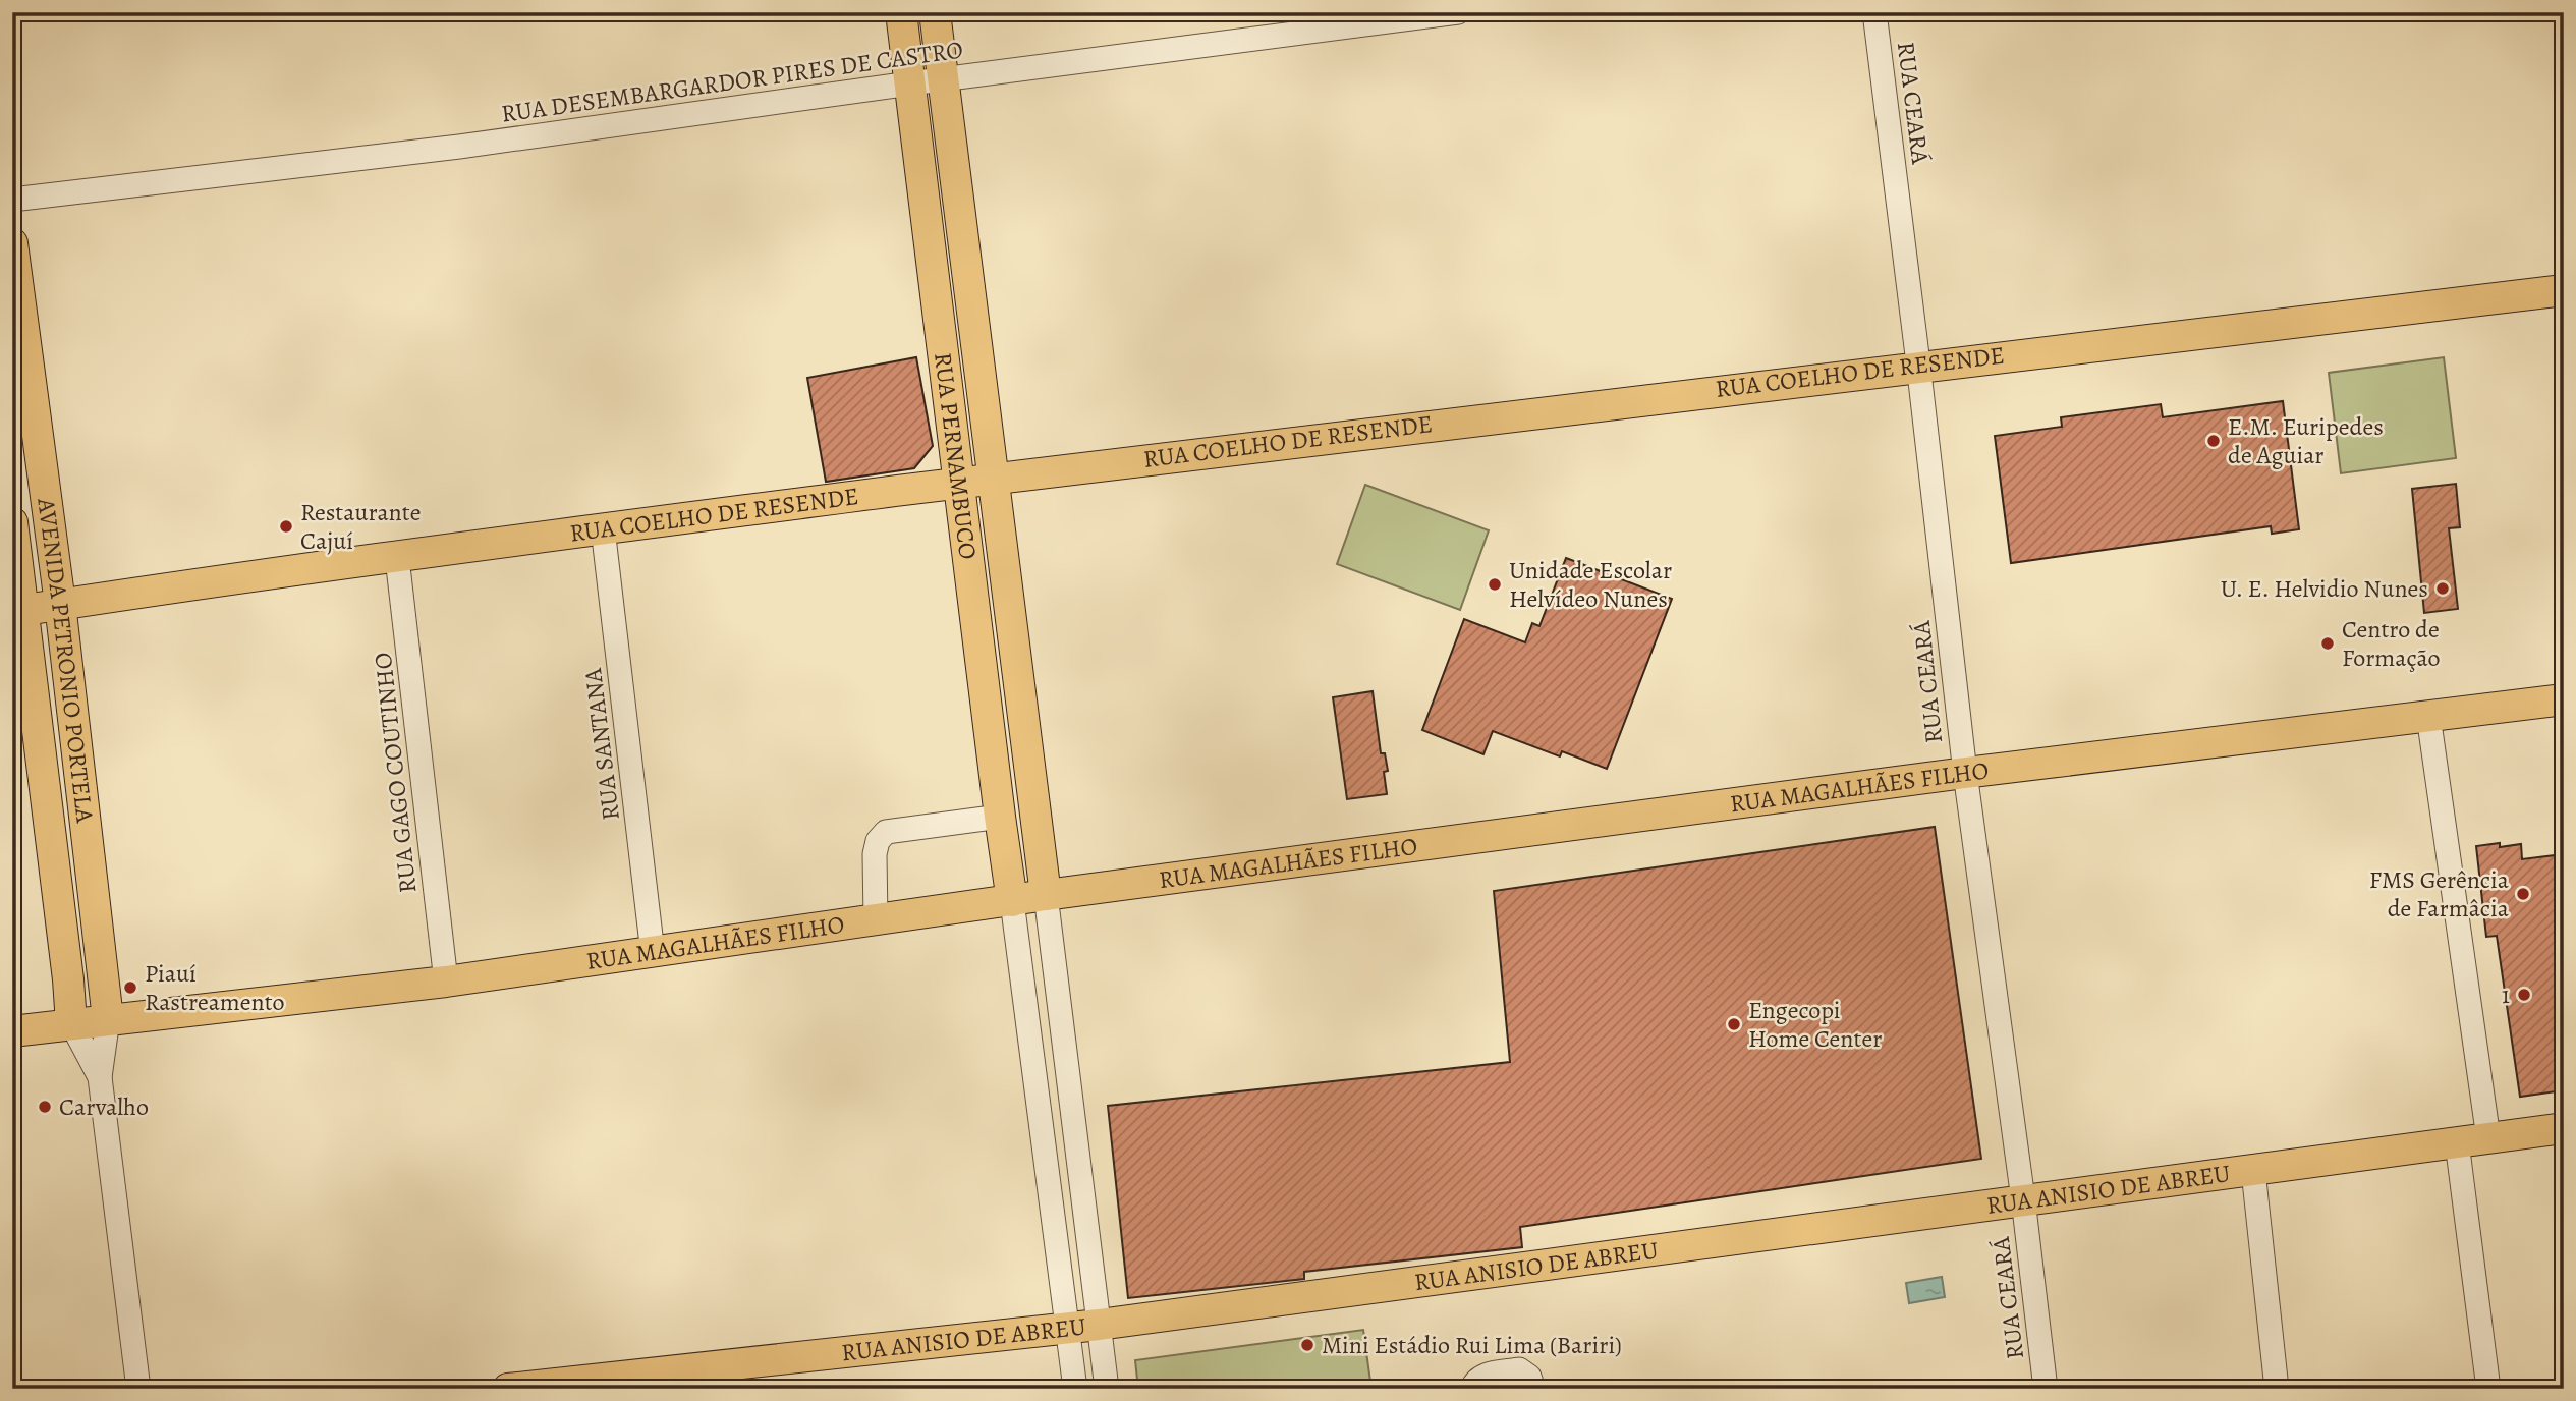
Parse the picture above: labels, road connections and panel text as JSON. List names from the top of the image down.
{
  "streets": {
    "main road": [
      "RUA COELHO DE RESENDE",
      "RUA PERNAMBUCO",
      "AVENIDA PETRONIO PORTELA",
      "RUA MAGALHÃES FILHO",
      "RUA ANISIO DE ABREU"
    ],
    "street": [
      "RUA DESEMBARGARDOR PIRES DE CASTRO",
      "RUA CEARÁ",
      "RUA SANTANA",
      "RUA GAGO COUTINHO"
    ]
  },
  "crossings": [
    ["RUA DESEMBARGARDOR PIRES DE CASTRO", "RUA PERNAMBUCO"],
    ["RUA CEARÁ", "RUA COELHO DE RESENDE"],
    ["RUA CEARÁ", "RUA MAGALHÃES FILHO"],
    ["RUA CEARÁ", "RUA ANISIO DE ABREU"],
    ["RUA COELHO DE RESENDE", "RUA PERNAMBUCO"],
    ["RUA COELHO DE RESENDE", "AVENIDA PETRONIO PORTELA"],
    ["RUA COELHO DE RESENDE", "RUA SANTANA"],
    ["RUA COELHO DE RESENDE", "RUA GAGO COUTINHO"],
    ["RUA PERNAMBUCO", "RUA MAGALHÃES FILHO"],
    ["AVENIDA PETRONIO PORTELA", "RUA MAGALHÃES FILHO"],
    ["RUA SANTANA", "RUA MAGALHÃES FILHO"],
    ["RUA GAGO COUTINHO", "RUA MAGALHÃES FILHO"]
  ],
  "places": [
    "E.M. Euripedes de Aguiar",
    "Restaurante Cajuí",
    "Unidade Escolar Helvídeo Nunes",
    "U. E. Helvidio Nunes",
    "Centro de Formação",
    "FMS Gerência de Farmâcia",
    "Piauí Rastreamento",
    "1",
    "Engecopi Home Center",
    "Carvalho",
    "Mini Estádio Rui Lima (Bariri)"
  ]
}
